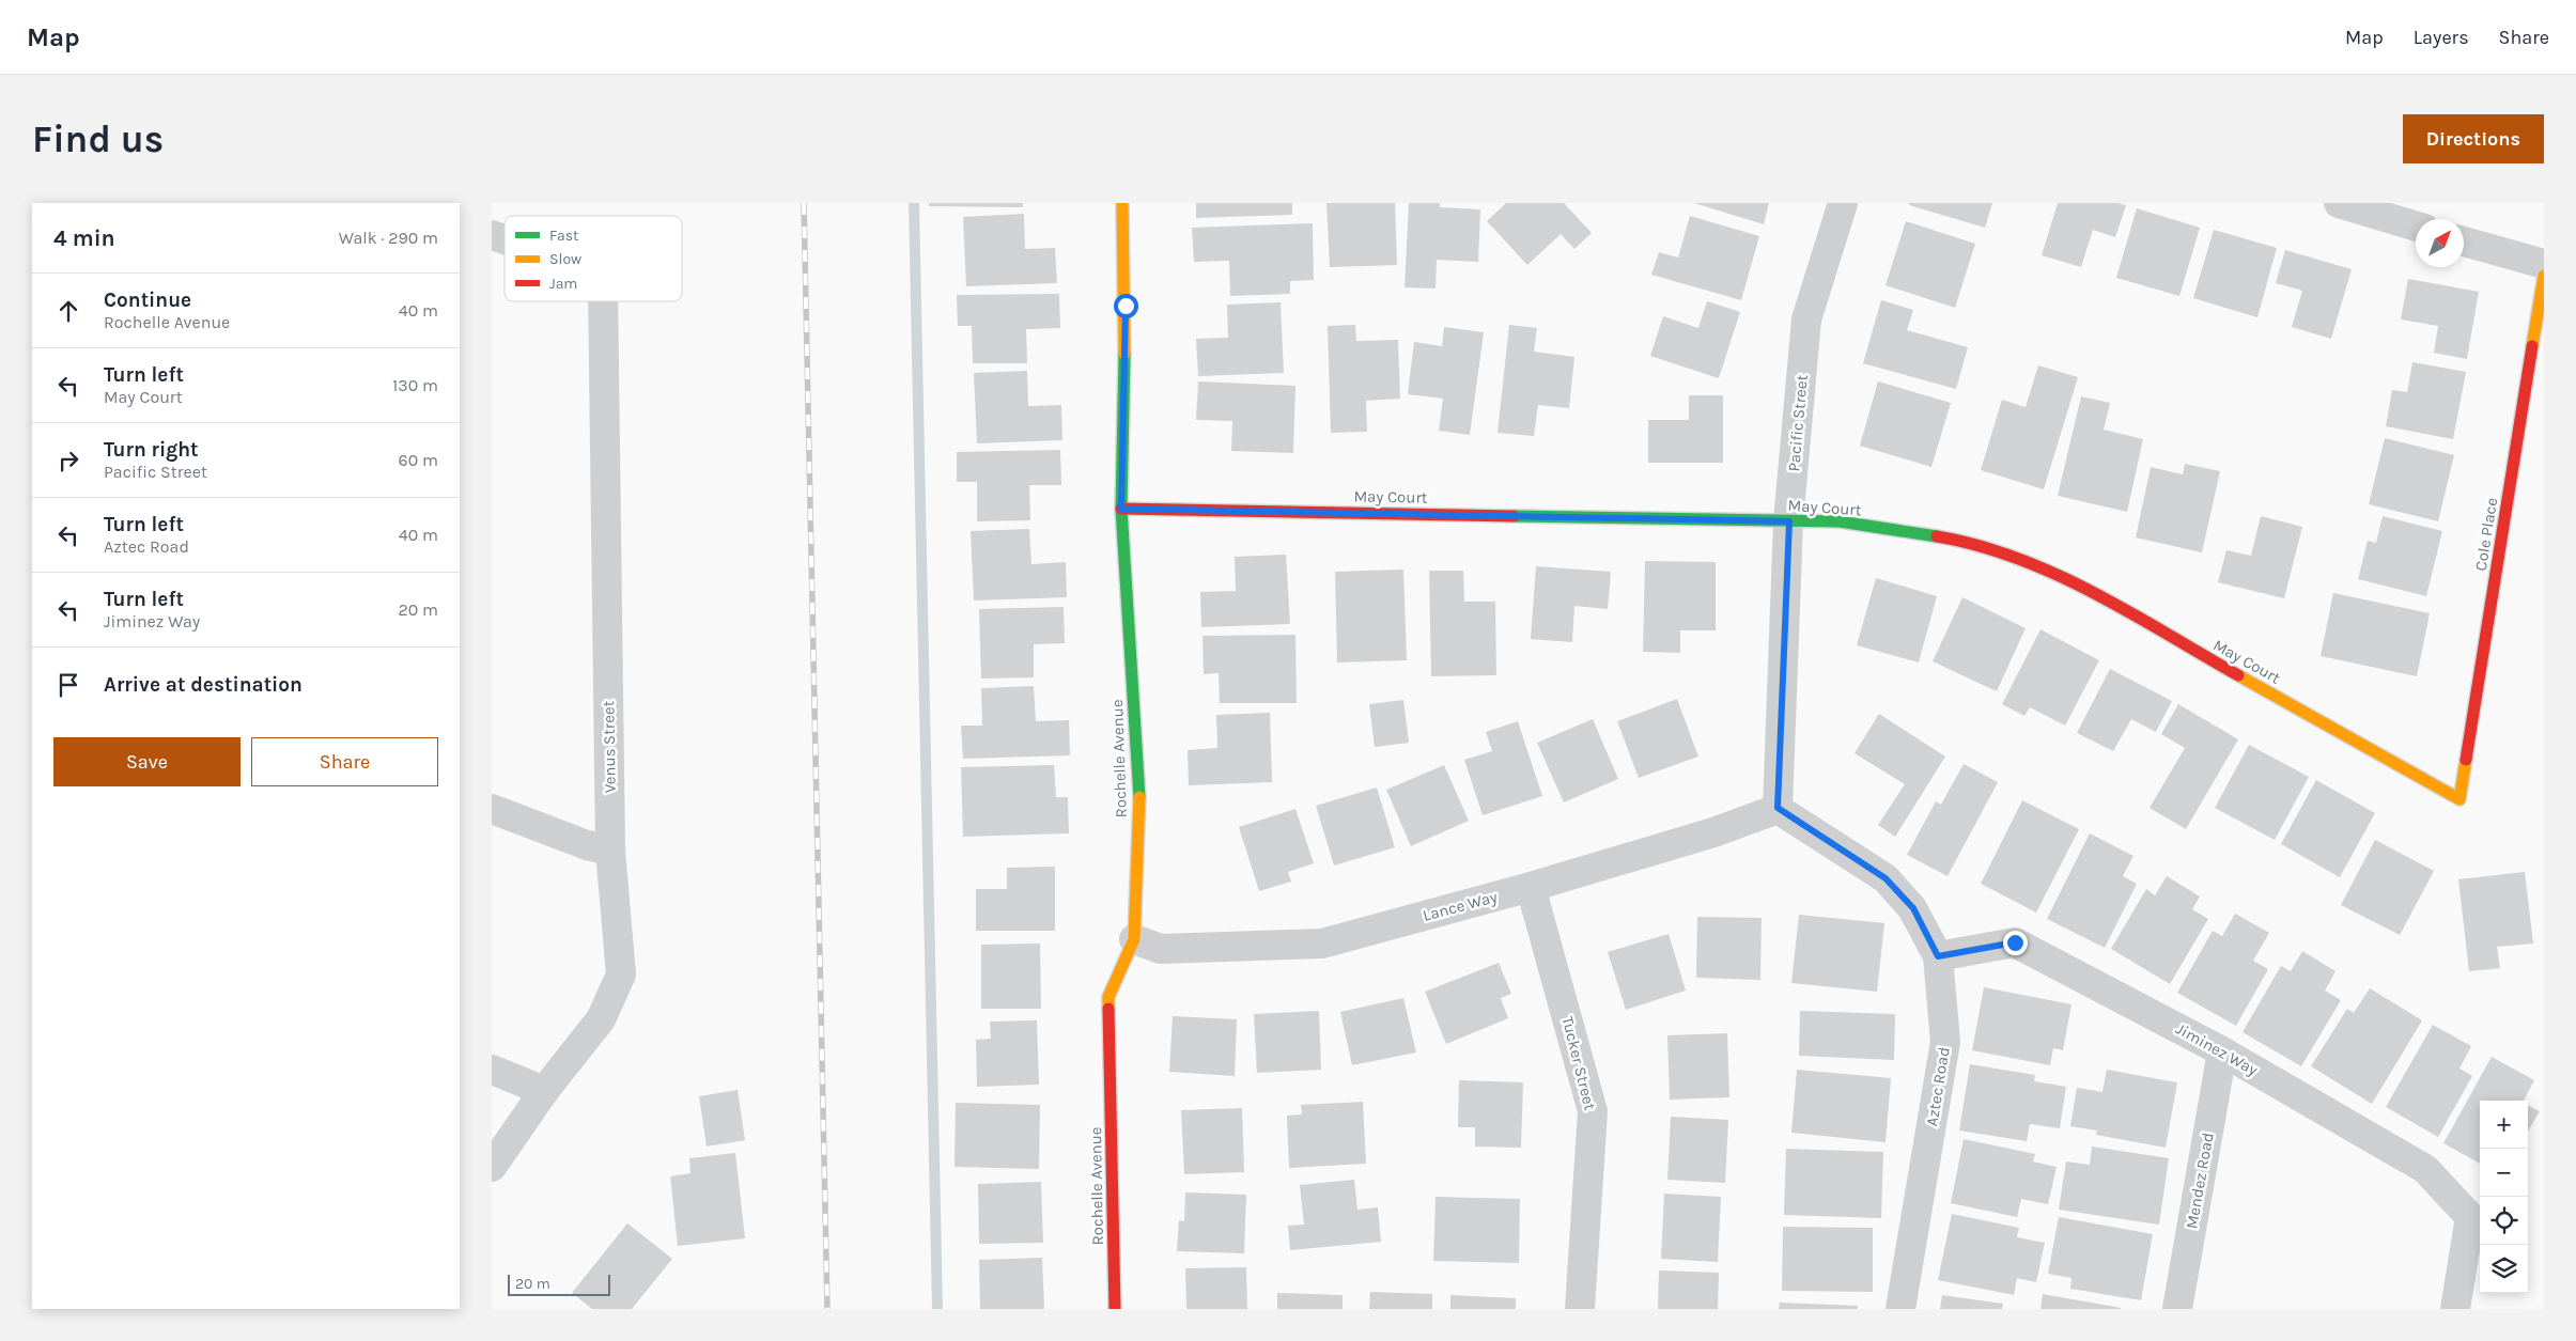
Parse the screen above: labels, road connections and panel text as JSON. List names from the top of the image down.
{
  "streets": {
    "street": [
      "Pacific Street",
      "May Court",
      "Cole Place",
      "Venus Street",
      "Rochelle Avenue",
      "Lance Way",
      "Jiminez Way",
      "Tucker Street",
      "Aztec Road",
      "Mendez Road"
    ]
  },
  "crossings": [
    ["Pacific Street", "May Court"],
    ["Pacific Street", "Lance Way"],
    ["Pacific Street", "Aztec Road"],
    ["May Court", "Cole Place"],
    ["May Court", "Rochelle Avenue"],
    ["Rochelle Avenue", "Lance Way"],
    ["Lance Way", "Tucker Street"],
    ["Lance Way", "Aztec Road"],
    ["Jiminez Way", "Aztec Road"],
    ["Jiminez Way", "Mendez Road"]
  ],
  "legend": ["Fast", "Slow", "Jam"],
  "scale_bar": "20 m",
  "north": "top right",
  "page": {
    "header": "Map",
    "nav": ["Map", "Layers", "Share"],
    "buttons": [
      "Directions",
      ["Save", "Share"]
    ],
    "title": "Find us",
    "heading": ["4 min", "Walk · 290 m"],
    "list": [
      ["Continue", "Rochelle Avenue", "40 m"],
      ["Turn left", "May Court", "130 m"],
      ["Turn right", "Pacific Street", "60 m"],
      ["Turn left", "Aztec Road", "40 m"],
      ["Turn left", "Jiminez Way", "20 m"],
      "Arrive at destination"
    ],
    "map_buttons": ["+", "−"],
    "scale": "20 m"
  }
}
